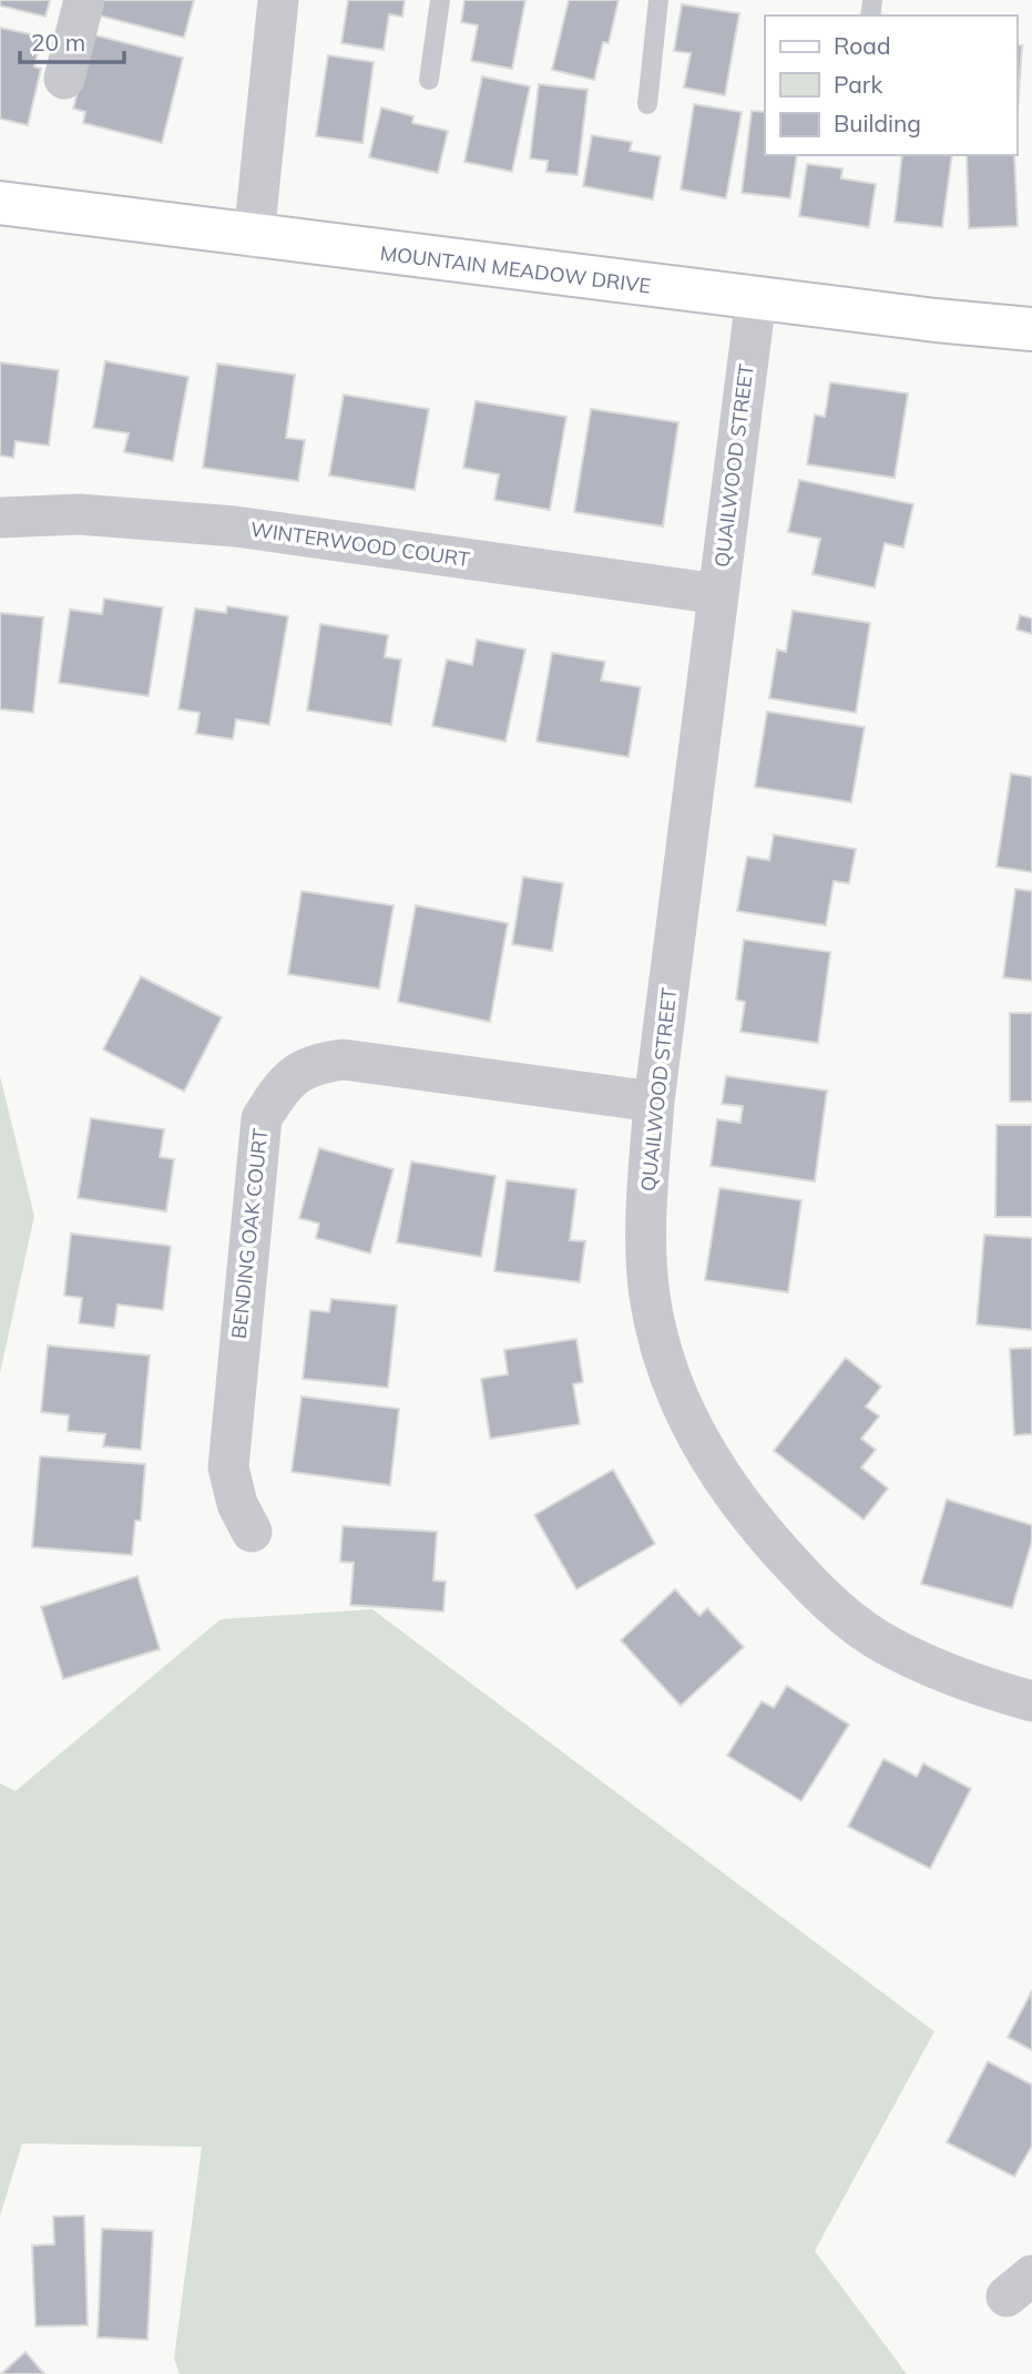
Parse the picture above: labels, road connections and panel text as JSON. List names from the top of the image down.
{
  "streets": {
    "street": [
      "MOUNTAIN MEADOW DRIVE",
      "QUAILWOOD STREET",
      "WINTERWOOD COURT",
      "BENDING OAK COURT"
    ]
  },
  "crossings": [
    ["MOUNTAIN MEADOW DRIVE", "QUAILWOOD STREET"],
    ["QUAILWOOD STREET", "WINTERWOOD COURT"],
    ["QUAILWOOD STREET", "BENDING OAK COURT"]
  ],
  "legend": ["Road", "Park", "Building"],
  "scale_bar": "20 m"
}
